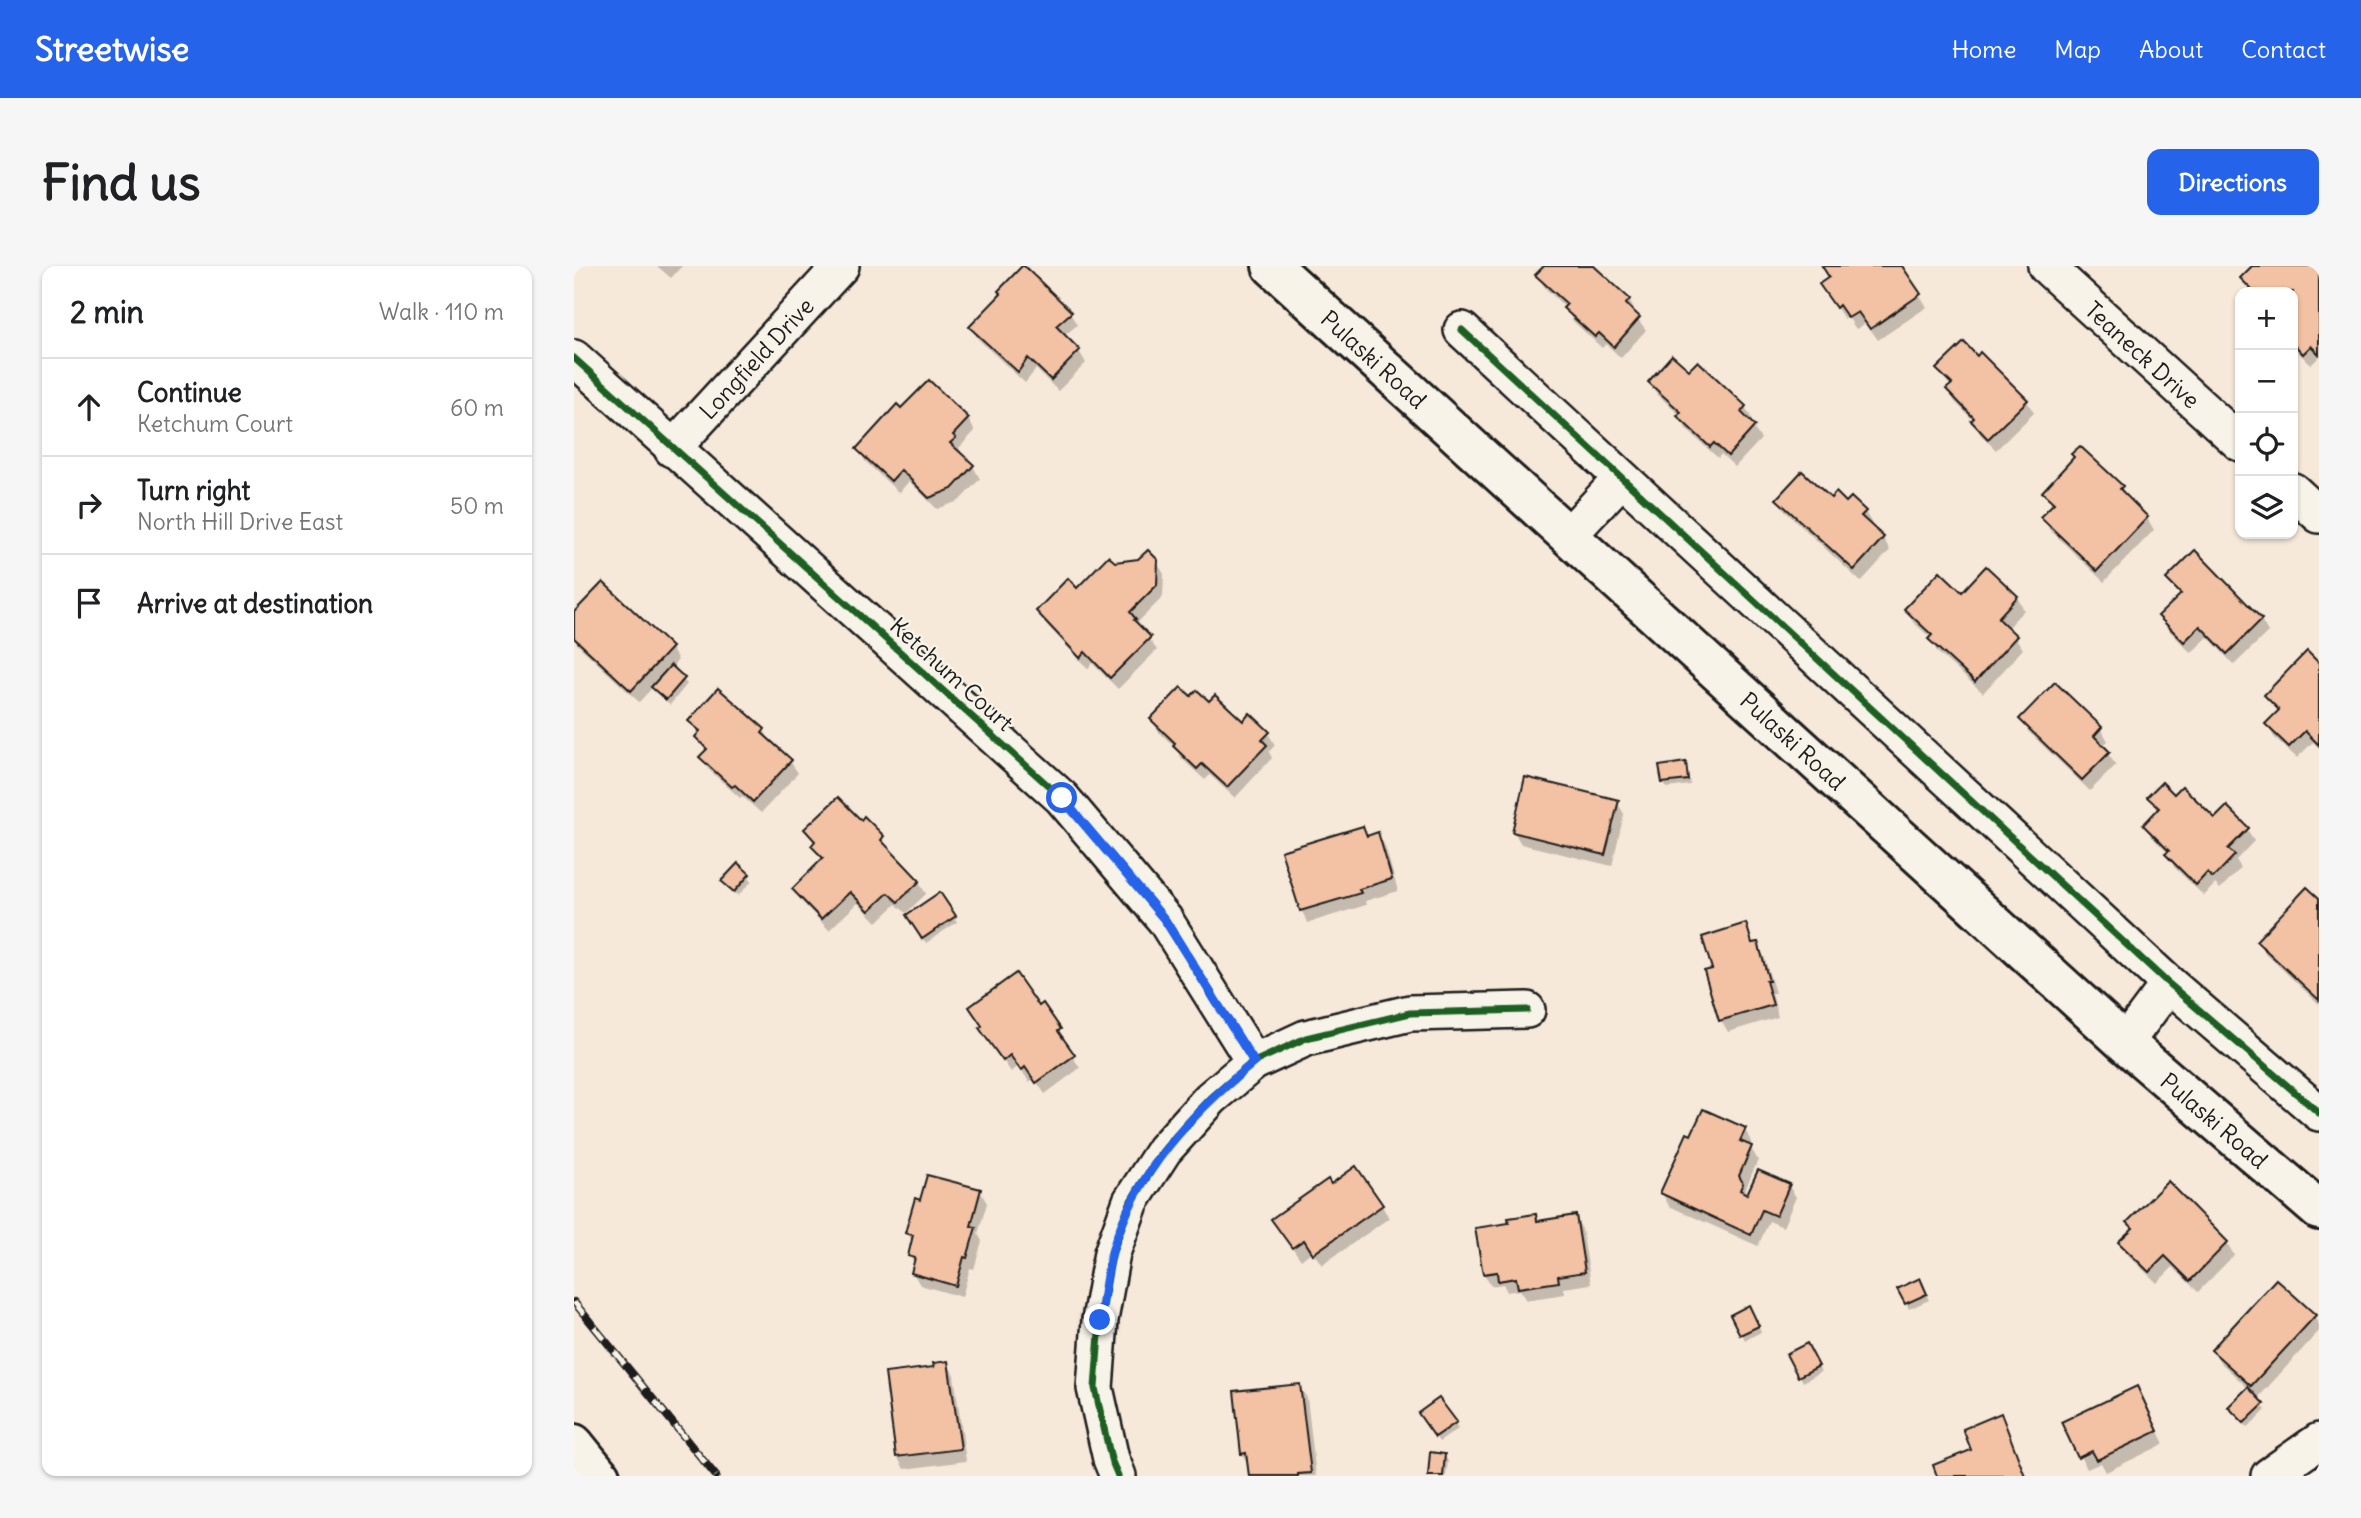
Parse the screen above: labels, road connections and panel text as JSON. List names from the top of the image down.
{
  "streets": {
    "main road": ["Pulaski Road"],
    "street": ["Teaneck Drive", "Longfield Drive", "Ketchum Court"]
  },
  "crossings": [
    ["Longfield Drive", "Ketchum Court"]
  ],
  "page": {
    "header": "Streetwise",
    "nav": [
      "Home",
      "Map",
      "About",
      "Contact"
    ],
    "buttons": "Directions",
    "title": "Find us",
    "heading": ["2 min", "Walk · 110 m"],
    "map_buttons": ["+", "−"],
    "list": [
      ["Continue", "Ketchum Court", "60 m"],
      ["Turn right", "North Hill Drive East", "50 m"],
      "Arrive at destination"
    ]
  }
}
